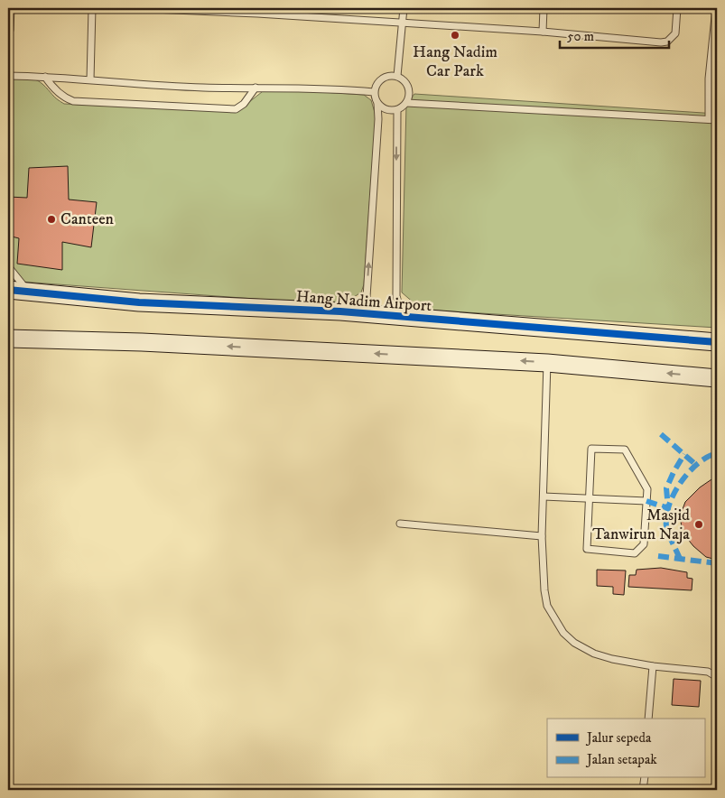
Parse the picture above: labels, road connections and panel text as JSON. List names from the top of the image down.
{
  "streets": {
    "street": ["Hang Nadim Airport"]
  },
  "places": ["Hang Nadim Car Park", "Canteen", "Masjid Tanwirun Naja"],
  "legend": ["Jalur sepeda", "Jalan setapak"],
  "scale_bar": "50 m"
}
